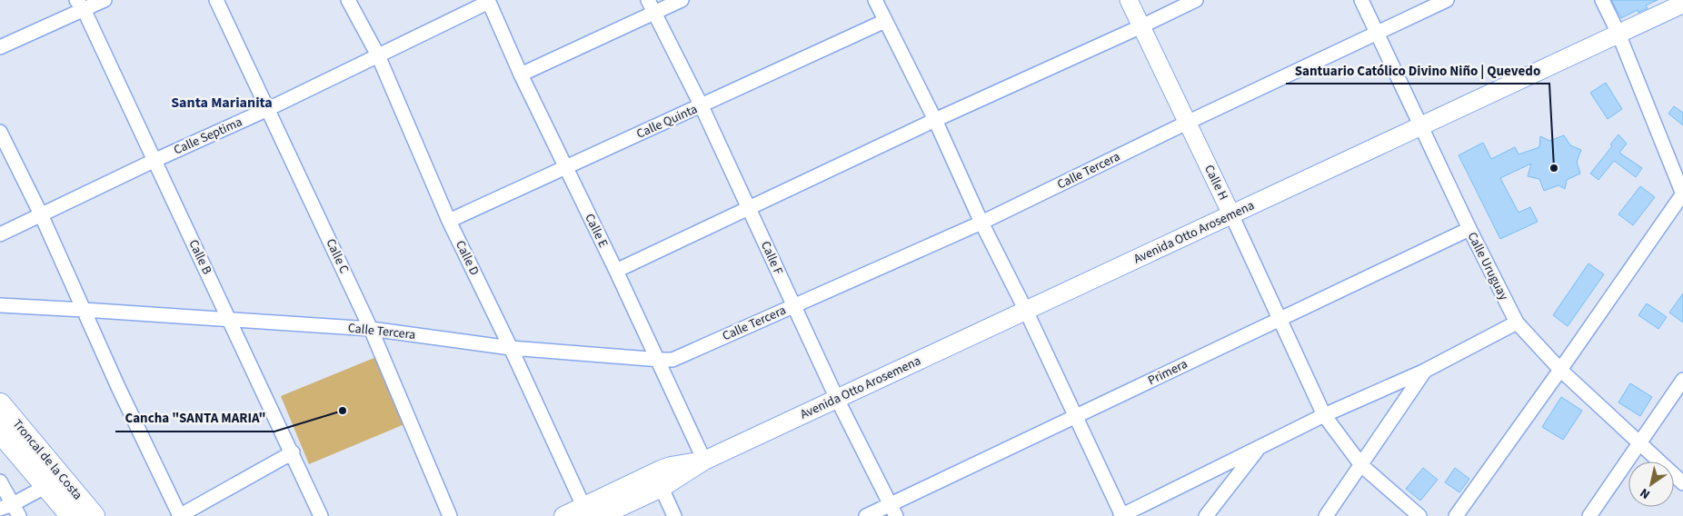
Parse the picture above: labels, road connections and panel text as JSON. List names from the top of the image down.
{
  "streets": {
    "highway": ["Troncal de la Costa"],
    "main road": ["Avenida Otto Arosemena"],
    "street": [
      "Calle Quinta",
      "Calle Septima",
      "Calle Tercera",
      "Calle H",
      "Calle E",
      "Calle C",
      "Calle B",
      "Calle D",
      "Calle F",
      "Calle Uruguay",
      "Primera"
    ]
  },
  "crossings": [
    ["Calle Quinta", "Calle E"],
    ["Calle Quinta", "Calle D"],
    ["Calle Quinta", "Calle F"],
    ["Calle Septima", "Calle E"],
    ["Calle Septima", "Calle C"],
    ["Calle Septima", "Calle B"],
    ["Calle Septima", "Calle D"],
    ["Calle Tercera", "Calle H"],
    ["Calle Tercera", "Calle E"],
    ["Calle Tercera", "Calle C"],
    ["Calle Tercera", "Calle B"],
    ["Calle Tercera", "Calle D"],
    ["Calle Tercera", "Calle F"],
    ["Calle Tercera", "Calle Uruguay"],
    ["Calle H", "Avenida Otto Arosemena"],
    ["Calle H", "Primera"],
    ["Calle E", "Avenida Otto Arosemena"],
    ["Avenida Otto Arosemena", "Calle D"],
    ["Avenida Otto Arosemena", "Calle F"],
    ["Avenida Otto Arosemena", "Calle Uruguay"],
    ["Calle F", "Primera"],
    ["Calle Uruguay", "Primera"]
  ],
  "districts": ["Santa Marianita"],
  "places": ["Santuario Católico Divino Niño | Quevedo", "Cancha \"SANTA MARIA\""],
  "north": "bottom left"
}
